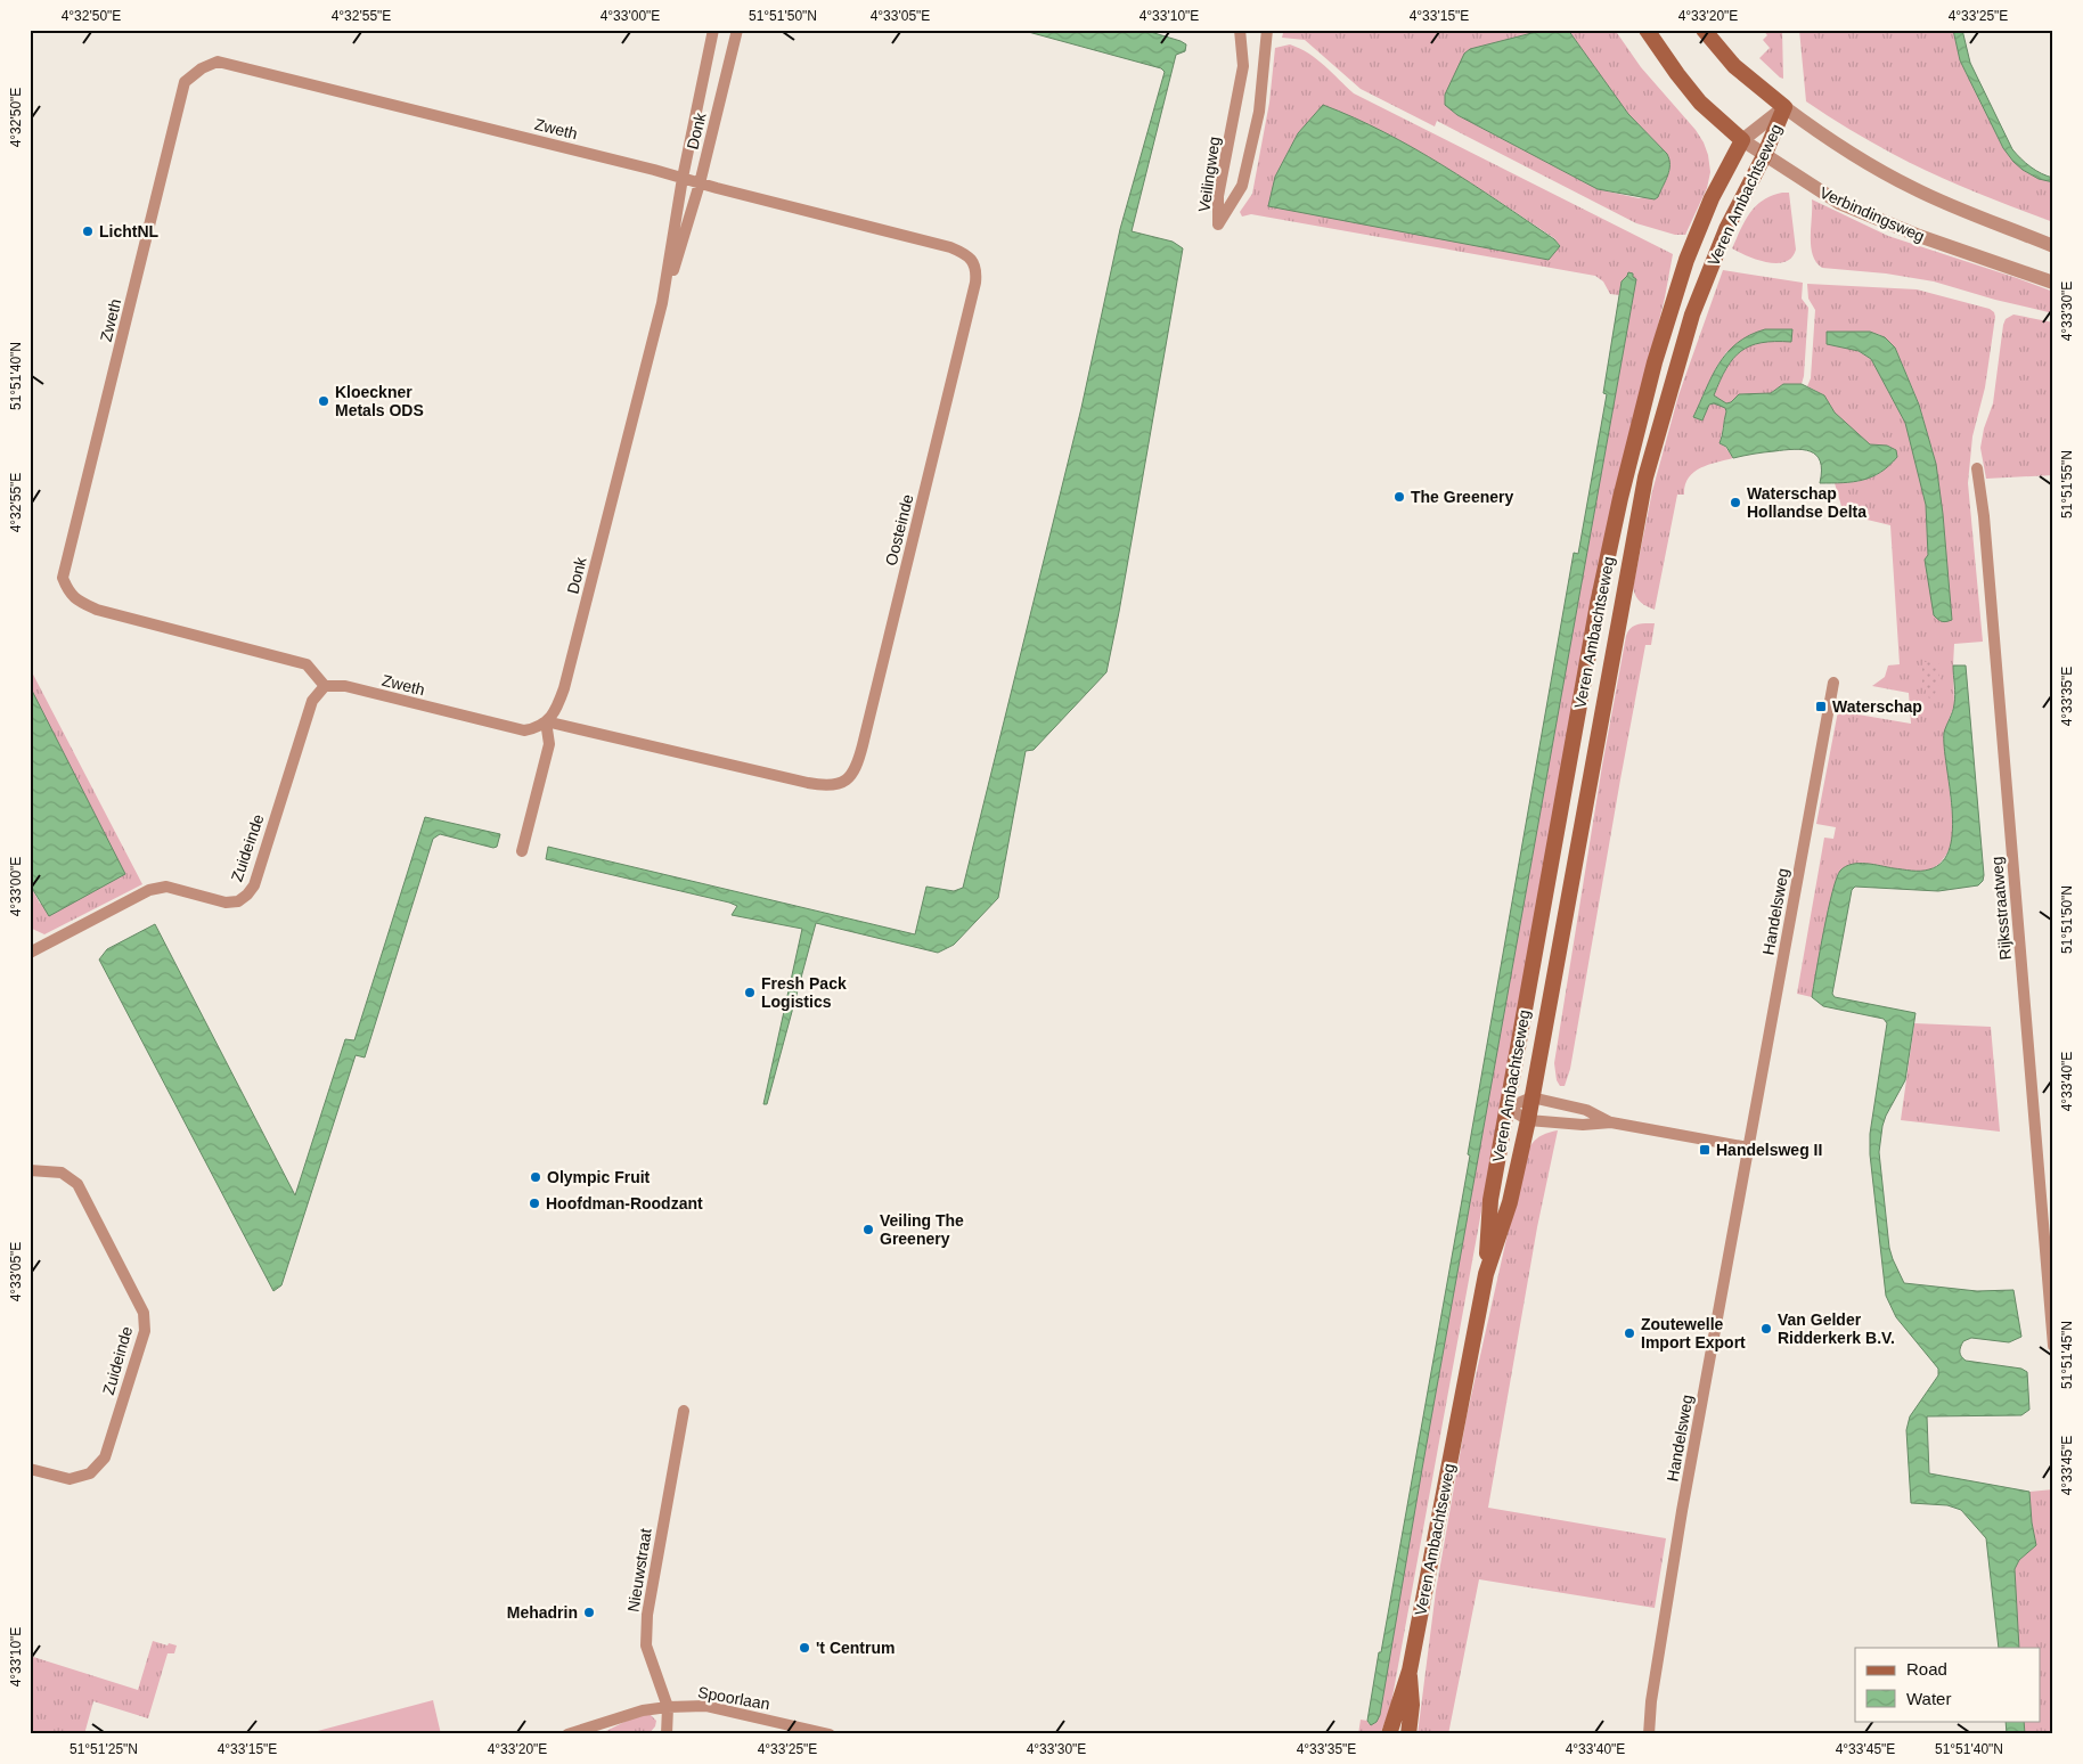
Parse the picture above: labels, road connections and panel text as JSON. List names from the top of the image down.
{
  "streets": {
    "main road": ["Veren Ambachtseweg", "Verbindingsweg"],
    "street": [
      "Zweth",
      "Donk",
      "Veilingweg",
      "Oosteinde",
      "Zuideinde",
      "Rijksstraatweg",
      "Handelsweg",
      "Nieuwstraat",
      "Spoorlaan"
    ]
  },
  "crossings": [
    ["Zweth", "Donk"],
    ["Zweth", "Oosteinde"],
    ["Zweth", "Zuideinde"],
    ["Donk", "Oosteinde"],
    ["Veren Ambachtseweg", "Verbindingsweg"],
    ["Nieuwstraat", "Spoorlaan"]
  ],
  "places": {
    "other": [
      "LichtNL",
      "Kloeckner Metals ODS",
      "The Greenery",
      "Waterschap Hollandse Delta",
      "Fresh Pack Logistics",
      "Olympic Fruit",
      "Hoofdman-Roodzant",
      "Veiling The Greenery",
      "Van Gelder Ridderkerk B.V.",
      "Zoutewelle Import Export",
      "Mehadrin",
      "'t Centrum"
    ],
    "transit": ["Waterschap", "Handelsweg II"]
  },
  "legend": ["Road", "Water"],
  "coordinates": [
    "4°32'50\"E",
    "4°32'55\"E",
    "4°33'00\"E",
    "51°51'50\"N",
    "4°33'05\"E",
    "4°33'10\"E",
    "4°33'15\"E",
    "4°33'20\"E",
    "4°33'25\"E",
    "4°33'30\"E",
    "51°51'40\"N",
    "51°51'55\"N",
    "4°33'35\"E",
    "4°33'40\"E",
    "51°51'45\"N",
    "4°33'45\"E",
    "51°51'25\"N"
  ]
}
